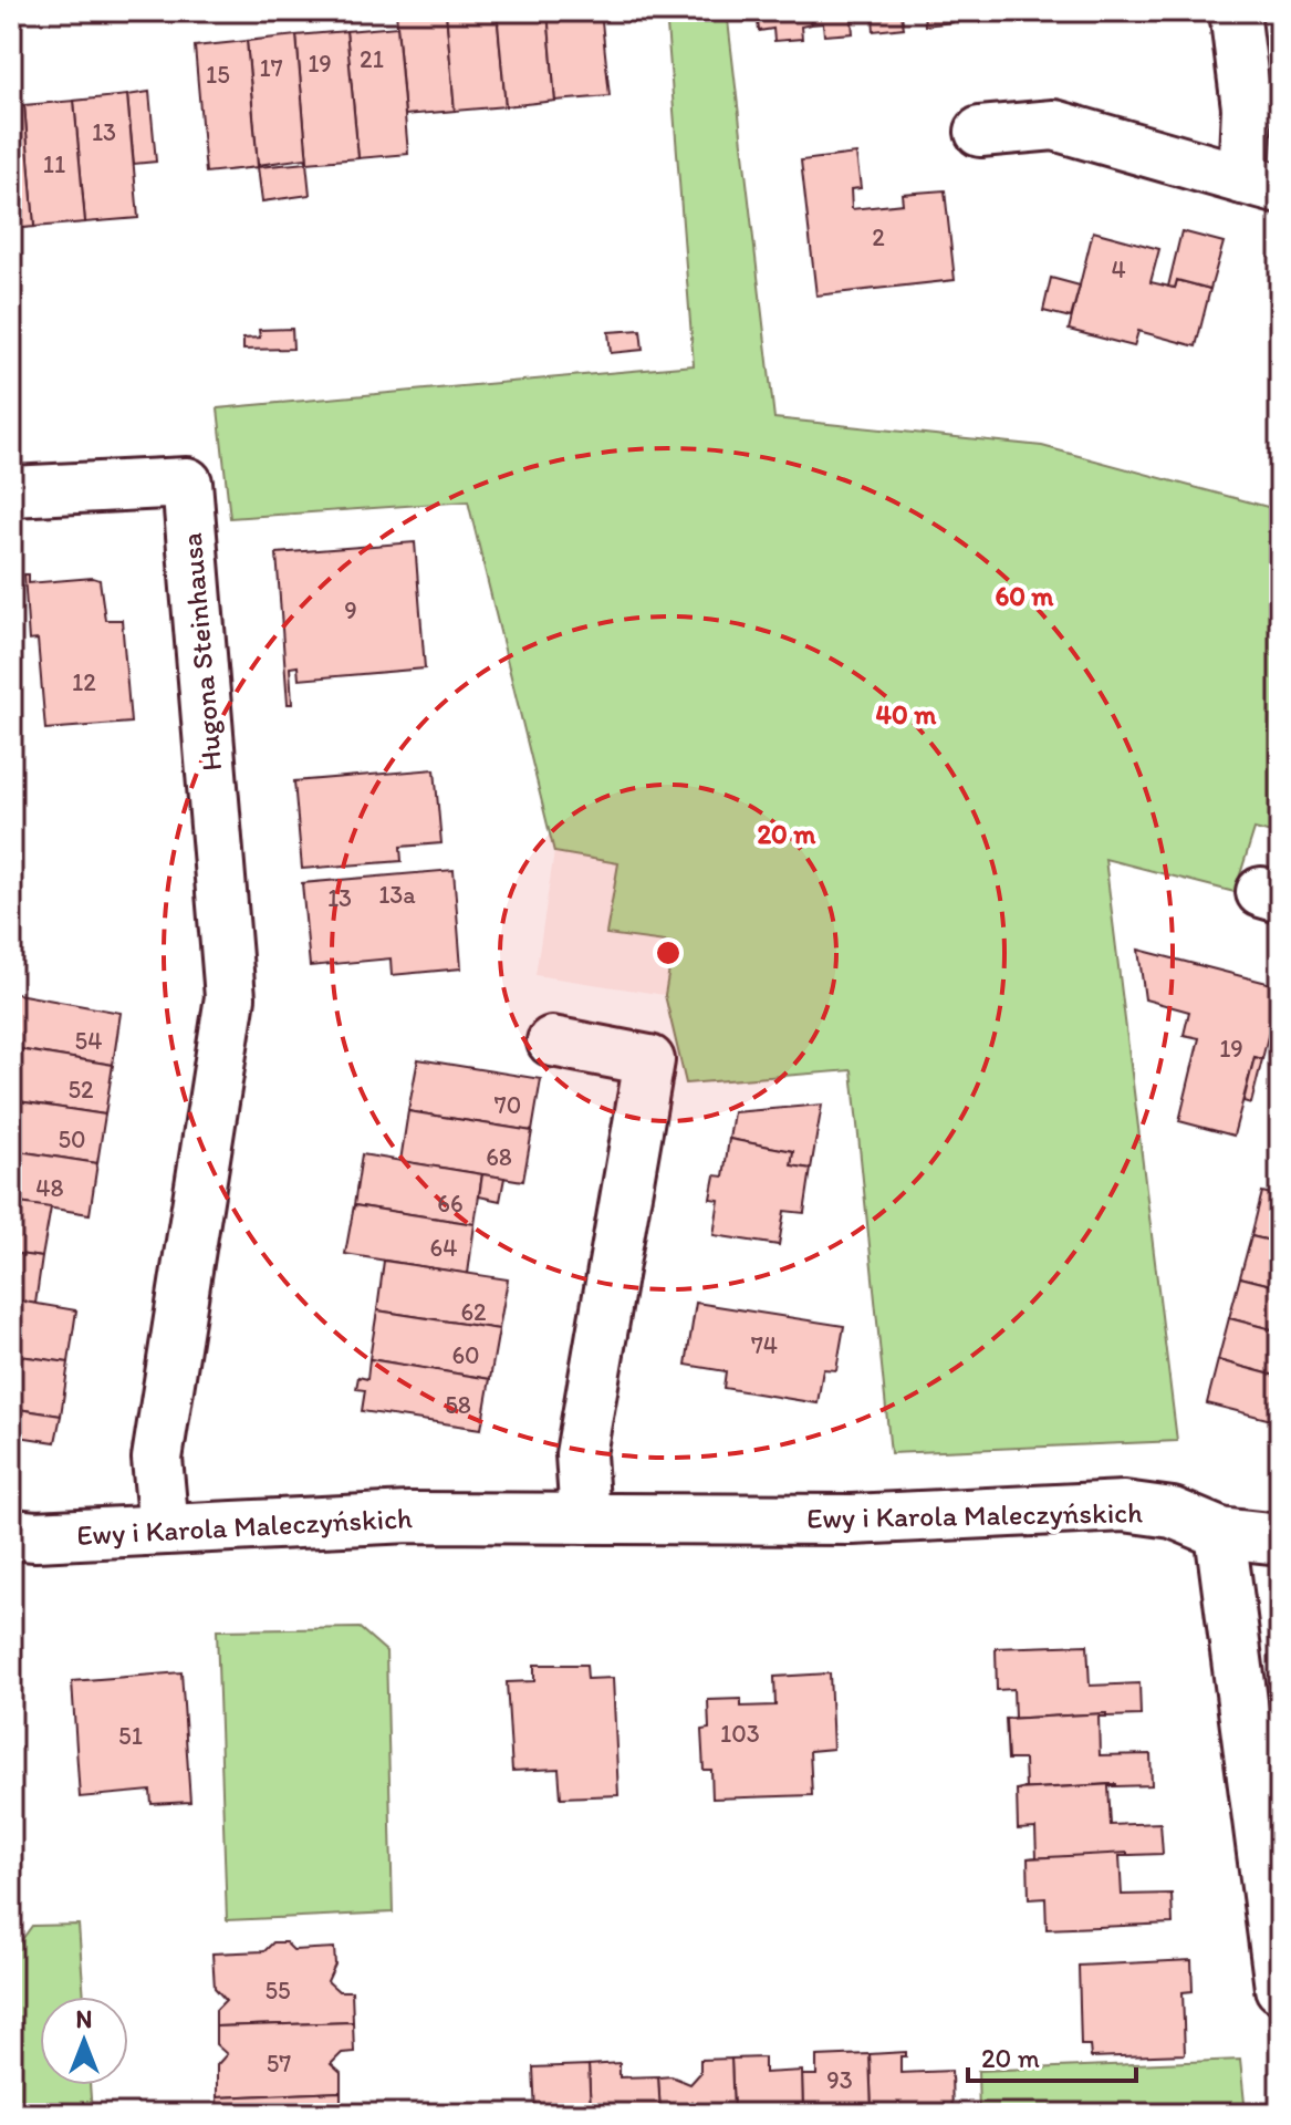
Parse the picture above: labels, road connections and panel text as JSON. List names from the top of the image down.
{
  "streets": {
    "street": ["Hugona Steinhausa", "Ewy i Karola Maleczyńskich"]
  },
  "crossings": [
    ["Hugona Steinhausa", "Ewy i Karola Maleczyńskich"]
  ],
  "house_numbers": [
    "21",
    "19",
    "17",
    "15",
    "13",
    "11",
    "2",
    "4",
    "9",
    "12",
    "13a",
    "13",
    "54",
    "19",
    "52",
    "70",
    "50",
    "68",
    "48",
    "66",
    "64",
    "62",
    "74",
    "60",
    "58",
    "103",
    "51",
    "55",
    "57",
    "93"
  ],
  "scale_bar": "20 m",
  "north": "top",
  "rings": ["60 m", "40 m", "20 m"]
}
